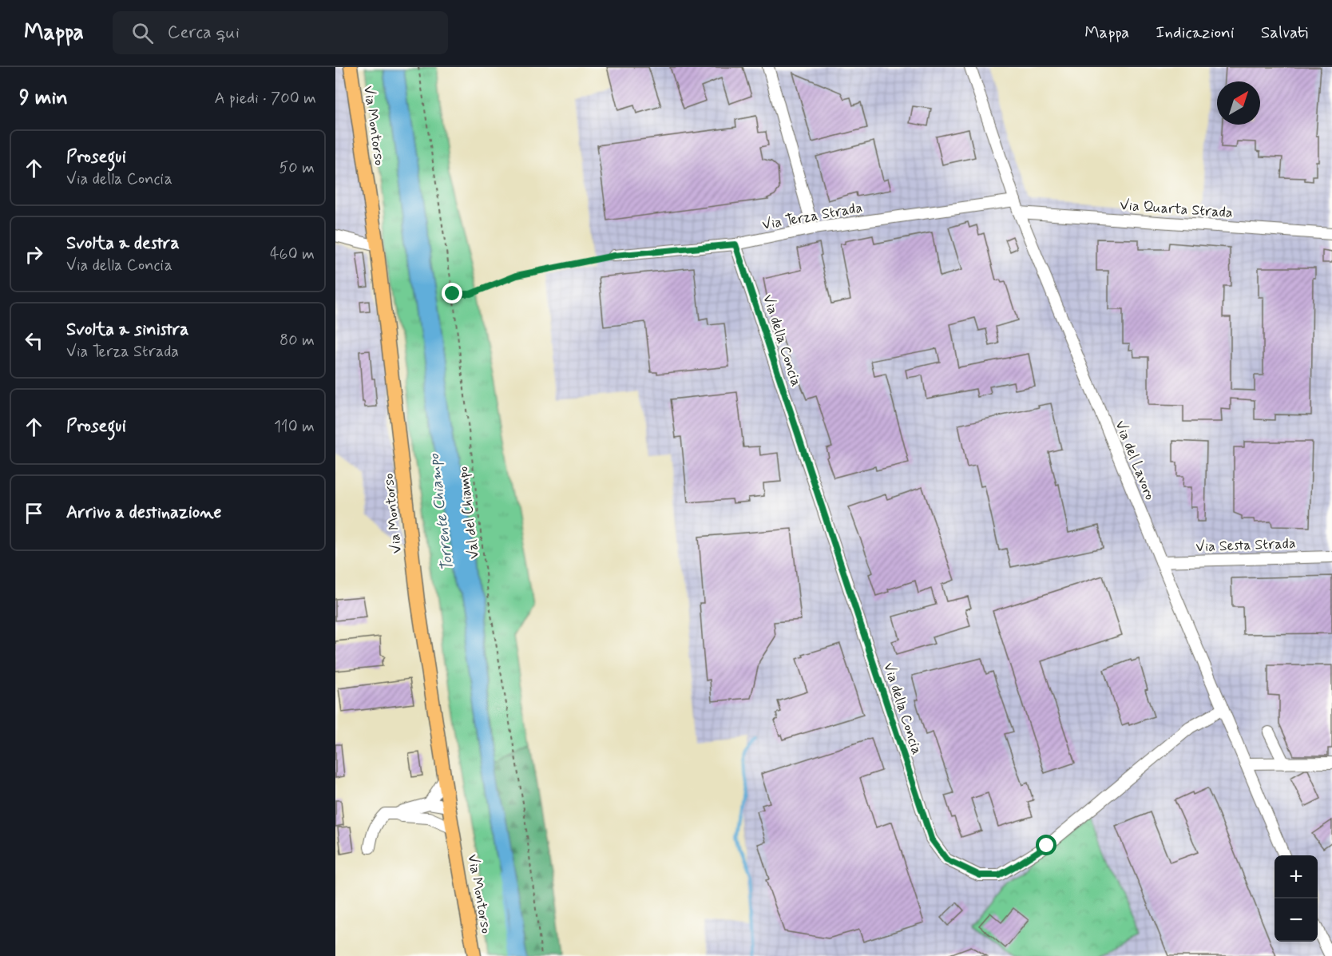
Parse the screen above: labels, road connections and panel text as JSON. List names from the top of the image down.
{
  "streets": {
    "main road": ["Via Montorso"],
    "street": [
      "Via Quarta Strada",
      "Via Terza Strada",
      "Via della Concia",
      "Via del Lavoro",
      "Via Sesta Strada"
    ],
    "path": ["Val del Chiampo"]
  },
  "crossings": [
    ["Via Quarta Strada", "Via del Lavoro"],
    ["Via Terza Strada", "Via della Concia"],
    ["Via Terza Strada", "Via del Lavoro"],
    ["Via della Concia", "Via del Lavoro"],
    ["Via del Lavoro", "Via Sesta Strada"]
  ],
  "water": ["Torrente Chiampo"],
  "north": "top right",
  "page": {
    "header": "Mappa",
    "search": "Cerca qui",
    "nav": ["Mappa", "Indicazioni", "Salvati"],
    "heading": ["9 min", "A piedi · 700 m"],
    "list": [
      ["Prosegui", "Via della Concia", "50 m"],
      ["Svolta a destra", "Via della Concia", "460 m"],
      ["Svolta a sinistra", "Via Terza Strada", "80 m"],
      ["Prosegui", "110 m"],
      "Arrivo a destinazione"
    ],
    "map_buttons": ["+", "−"]
  }
}
